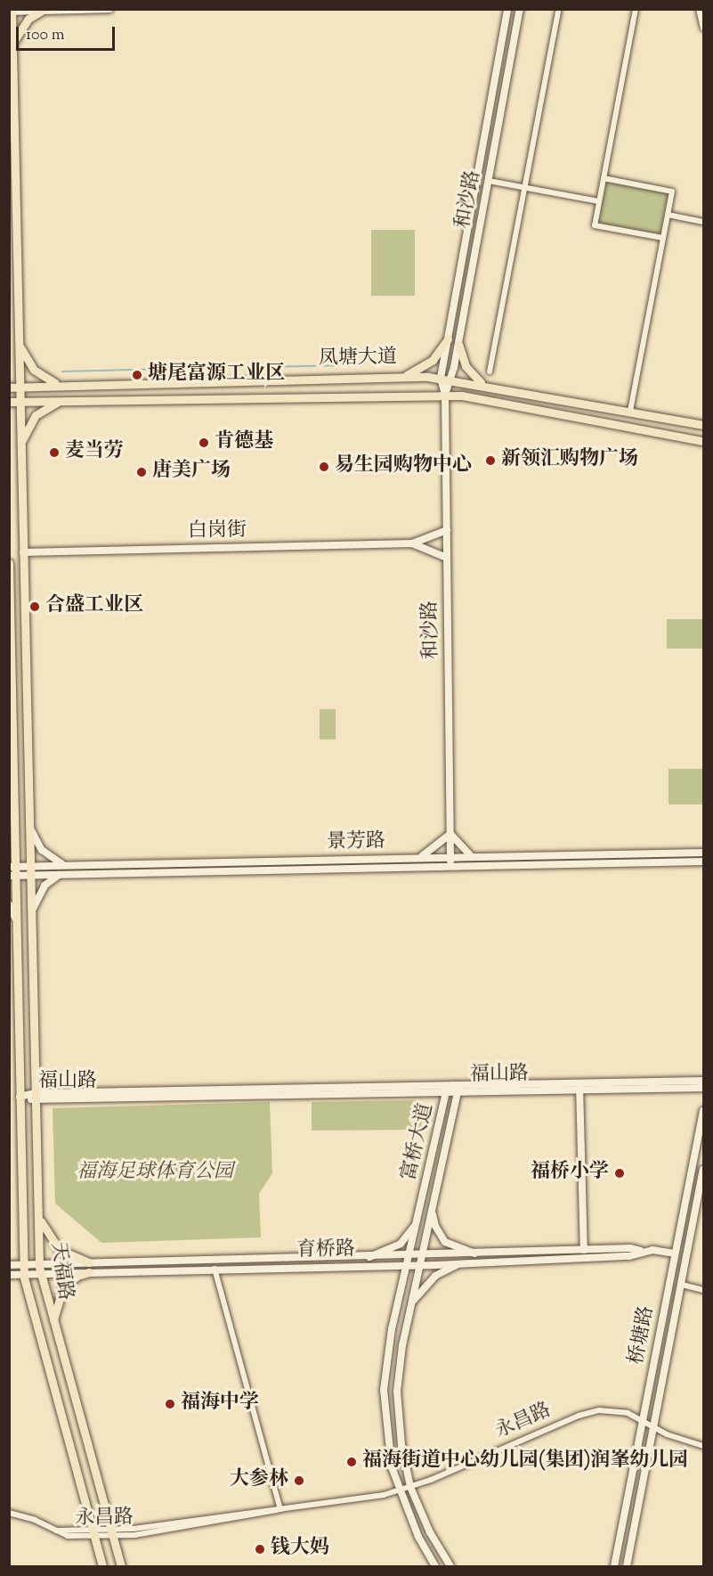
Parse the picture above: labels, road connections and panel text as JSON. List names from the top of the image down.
{
  "streets": {
    "main road": [
      "和沙路",
      "凤塘大道",
      "富桥大道",
      "天福路"
    ],
    "street": [
      "白岗街",
      "景芳路",
      "福山路",
      "育桥路",
      "桥塘路",
      "永昌路"
    ]
  },
  "crossings": [
    ["和沙路", "凤塘大道"],
    ["和沙路", "景芳路"],
    ["凤塘大道", "天福路"],
    ["白岗街", "天福路"],
    ["景芳路", "天福路"],
    ["福山路", "富桥大道"],
    ["福山路", "天福路"],
    ["富桥大道", "育桥路"],
    ["富桥大道", "永昌路"],
    ["育桥路", "天福路"],
    ["育桥路", "桥塘路"],
    ["天福路", "永昌路"],
    ["桥塘路", "永昌路"]
  ],
  "parks": ["福海足球体育公园"],
  "places": [
    "塘尾富源工业区",
    "肯德基",
    "麦当劳",
    "新领汇购物广场",
    "易生园购物中心",
    "唐美广场",
    "合盛工业区",
    "福桥小学",
    "福海中学",
    "福海街道中心幼儿园(集团)润峯幼儿园",
    "大参林",
    "钱大妈"
  ],
  "scale_bar": "100 m"
}
